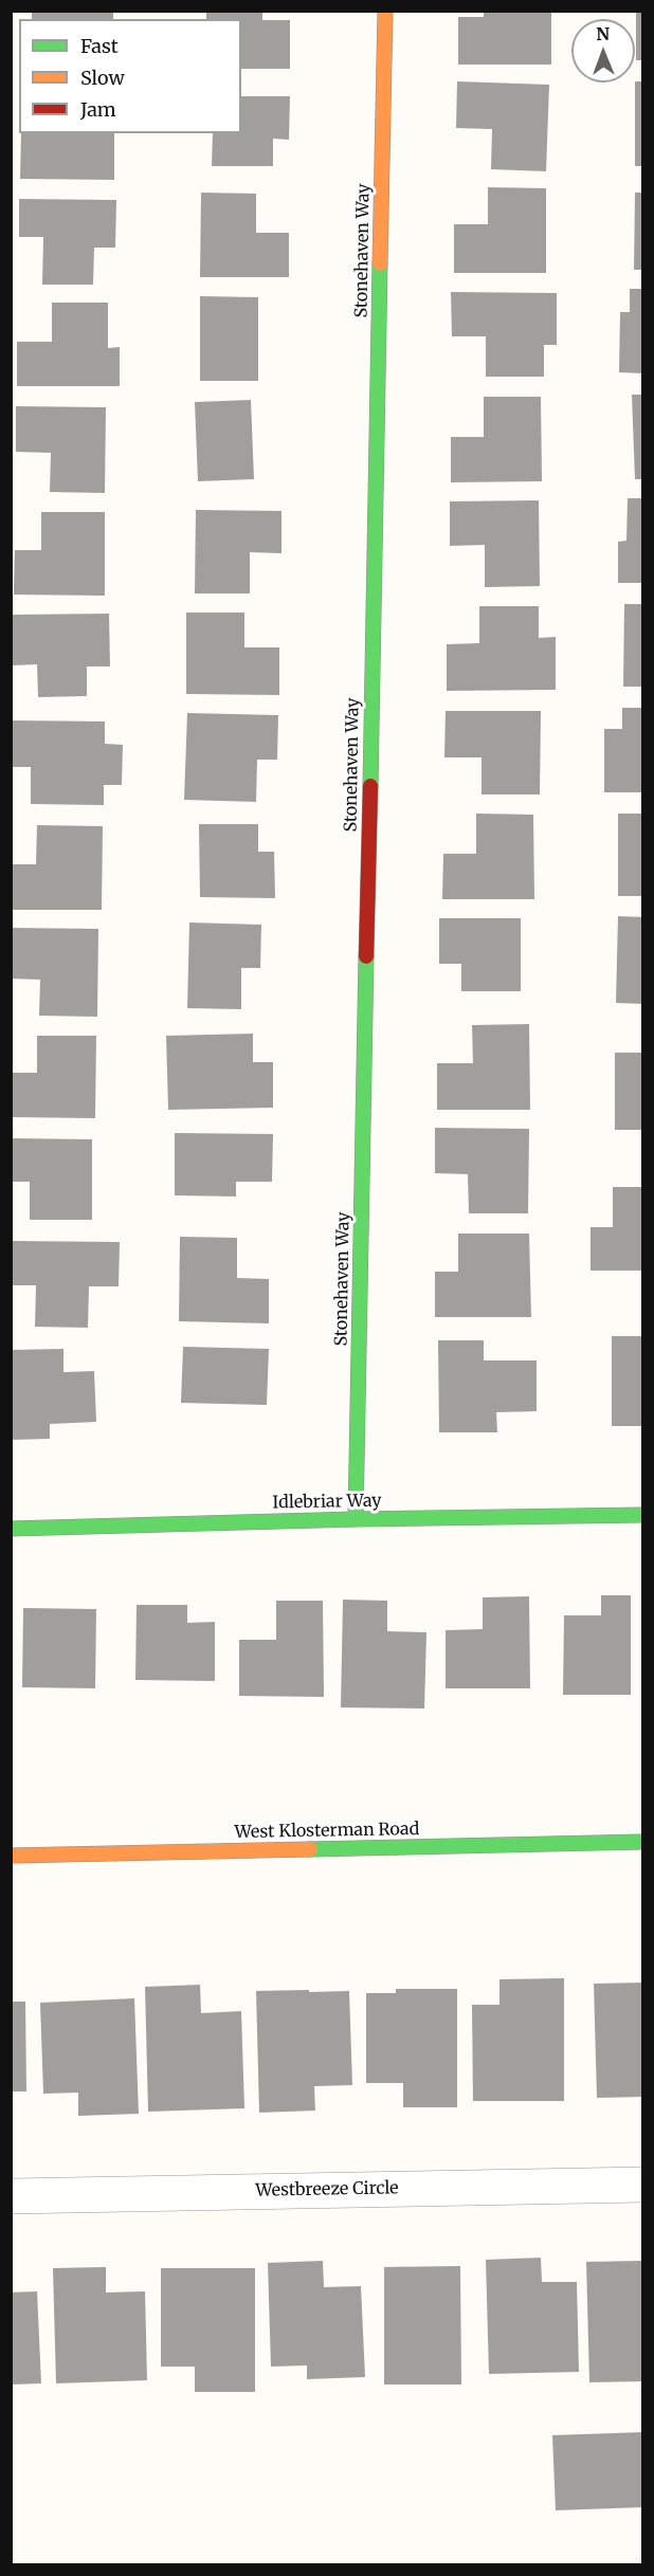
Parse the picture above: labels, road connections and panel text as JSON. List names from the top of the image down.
{
  "streets": {
    "street": [
      "Stonehaven Way",
      "Idlebriar Way",
      "West Klosterman Road",
      "Westbreeze Circle"
    ]
  },
  "crossings": [
    ["Stonehaven Way", "Idlebriar Way"]
  ],
  "legend": ["Fast", "Slow", "Jam"],
  "north": "top"
}
